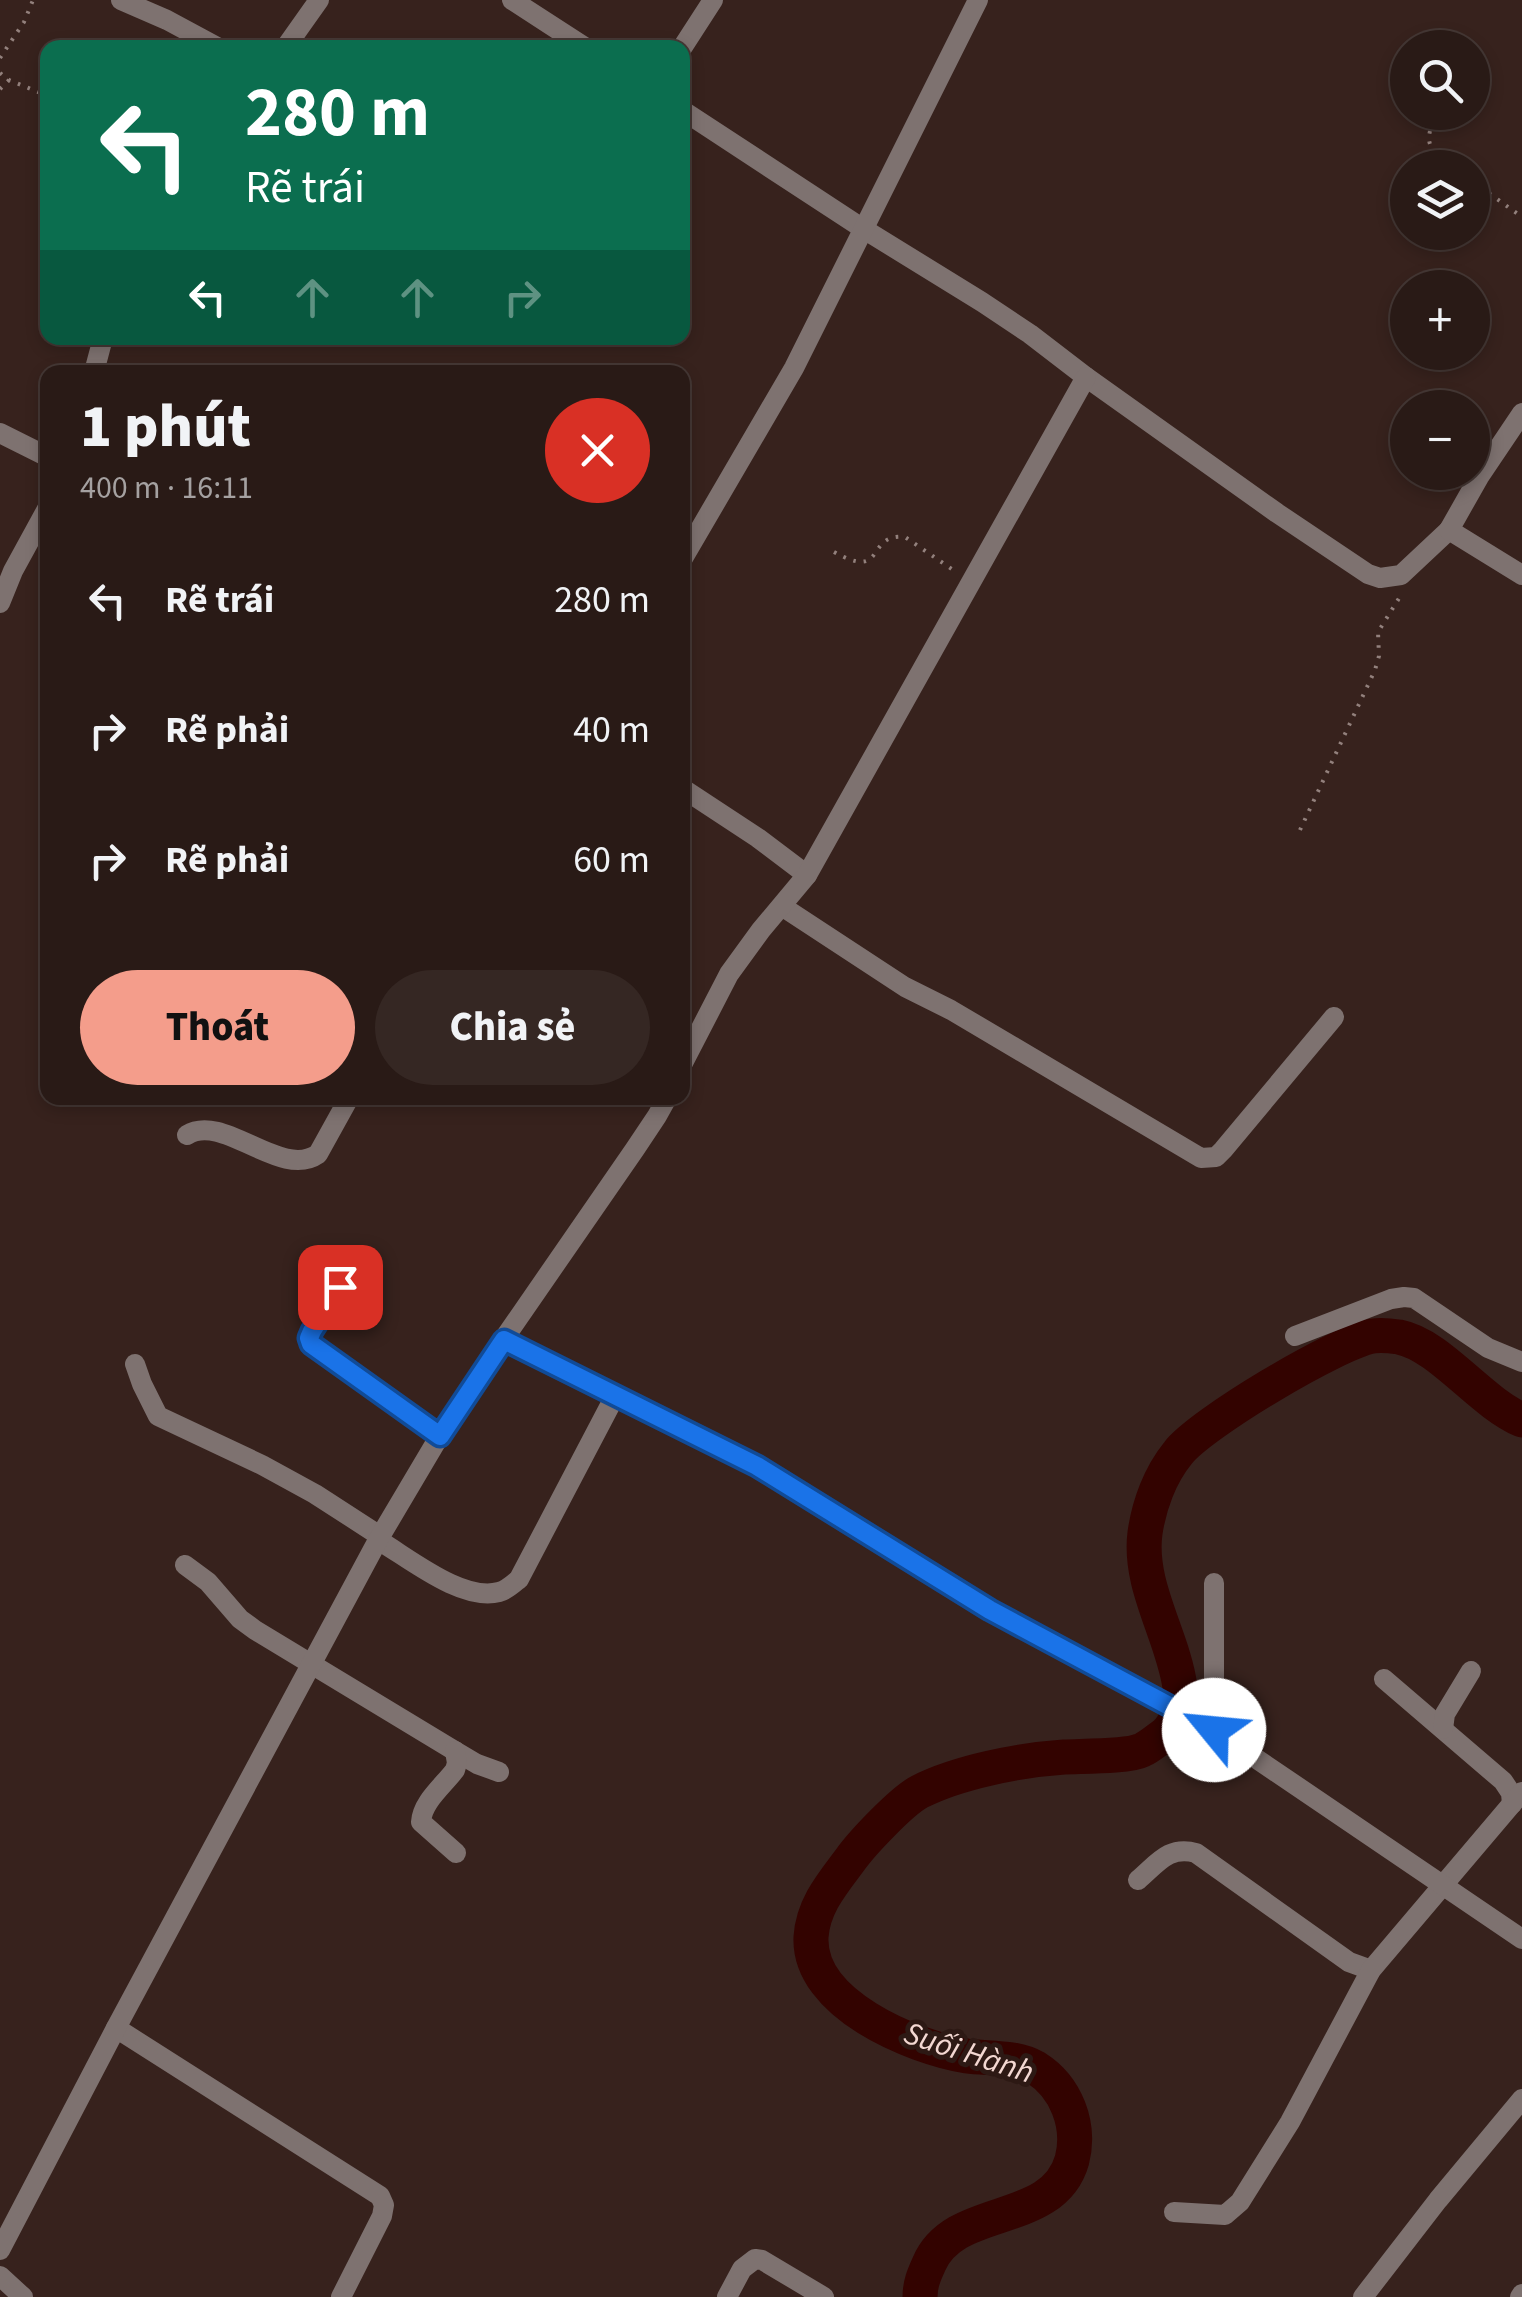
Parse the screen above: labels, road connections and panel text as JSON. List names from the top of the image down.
{
  "water": ["Suối Hành"],
  "page": {
    "map_buttons": ["+", "−"],
    "turn": ["280 m", "Rẽ trái"],
    "heading": ["1 phút", "400 m · 16:11"],
    "list": [
      {
        "name": "Rẽ trái",
        "value": "280 m"
      },
      {
        "name": "Rẽ phải",
        "value": "40 m"
      },
      {
        "name": "Rẽ phải",
        "value": "60 m"
      }
    ],
    "buttons": ["Thoát", "Chia sẻ"]
  }
}
